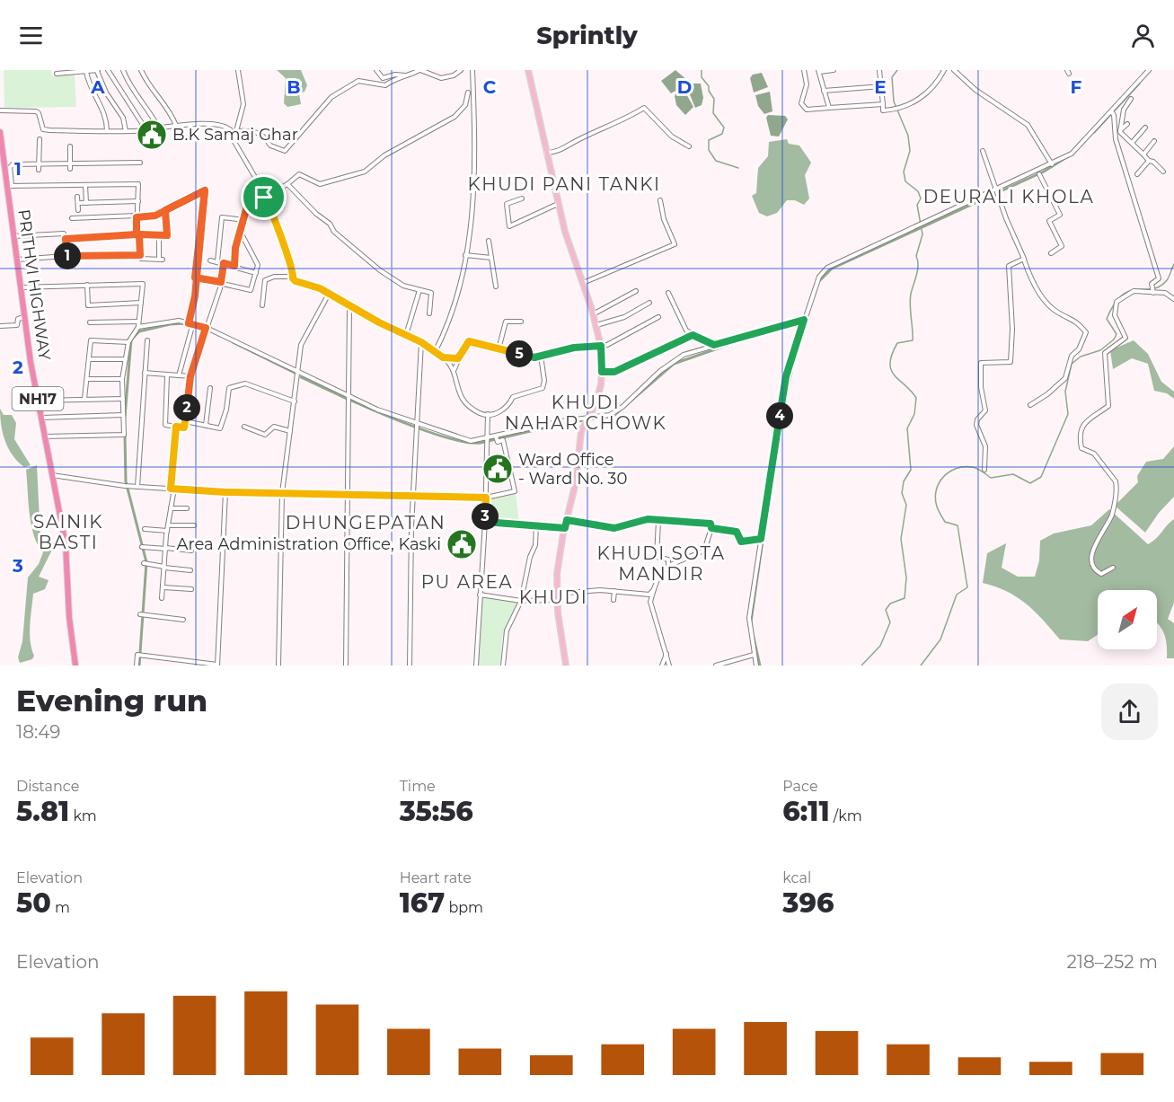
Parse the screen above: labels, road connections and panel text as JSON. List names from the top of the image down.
{
  "streets": {
    "highway": ["PRITHVI HIGHWAY", "NH17"]
  },
  "districts": [
    "KHUDI PANI TANKI",
    "DEURALI KHOLA",
    "KHUDI NAHAR CHOWK",
    "SAINIK BASTI",
    "DHUNGEPATAN",
    "KHUDI SOTA MANDIR",
    "PU AREA",
    "KHUDI"
  ],
  "places": {
    "public building": ["B.K Samaj Ghar", "Ward Office - Ward No. 30", "Area Administration Office, Kaski"]
  },
  "north": "top right",
  "page": {
    "header": "Sprintly",
    "pins": [
      "1",
      "5",
      "2",
      "4",
      "3"
    ],
    "heading": ["Evening run", "18:49"],
    "stats": [
      ["Distance", "5.81 km"],
      ["Time", "35:56"],
      ["Pace", "6:11 /km"],
      ["Elevation", "50 m"],
      ["Heart rate", "167 bpm"],
      ["kcal", "396"]
    ],
    "chart": ["Elevation", "218–252 m"]
  },
  "grid": {
    "columns": [
      "A",
      "B",
      "C",
      "D",
      "E",
      "F"
    ],
    "rows": ["1", "2", "3"]
  }
}
